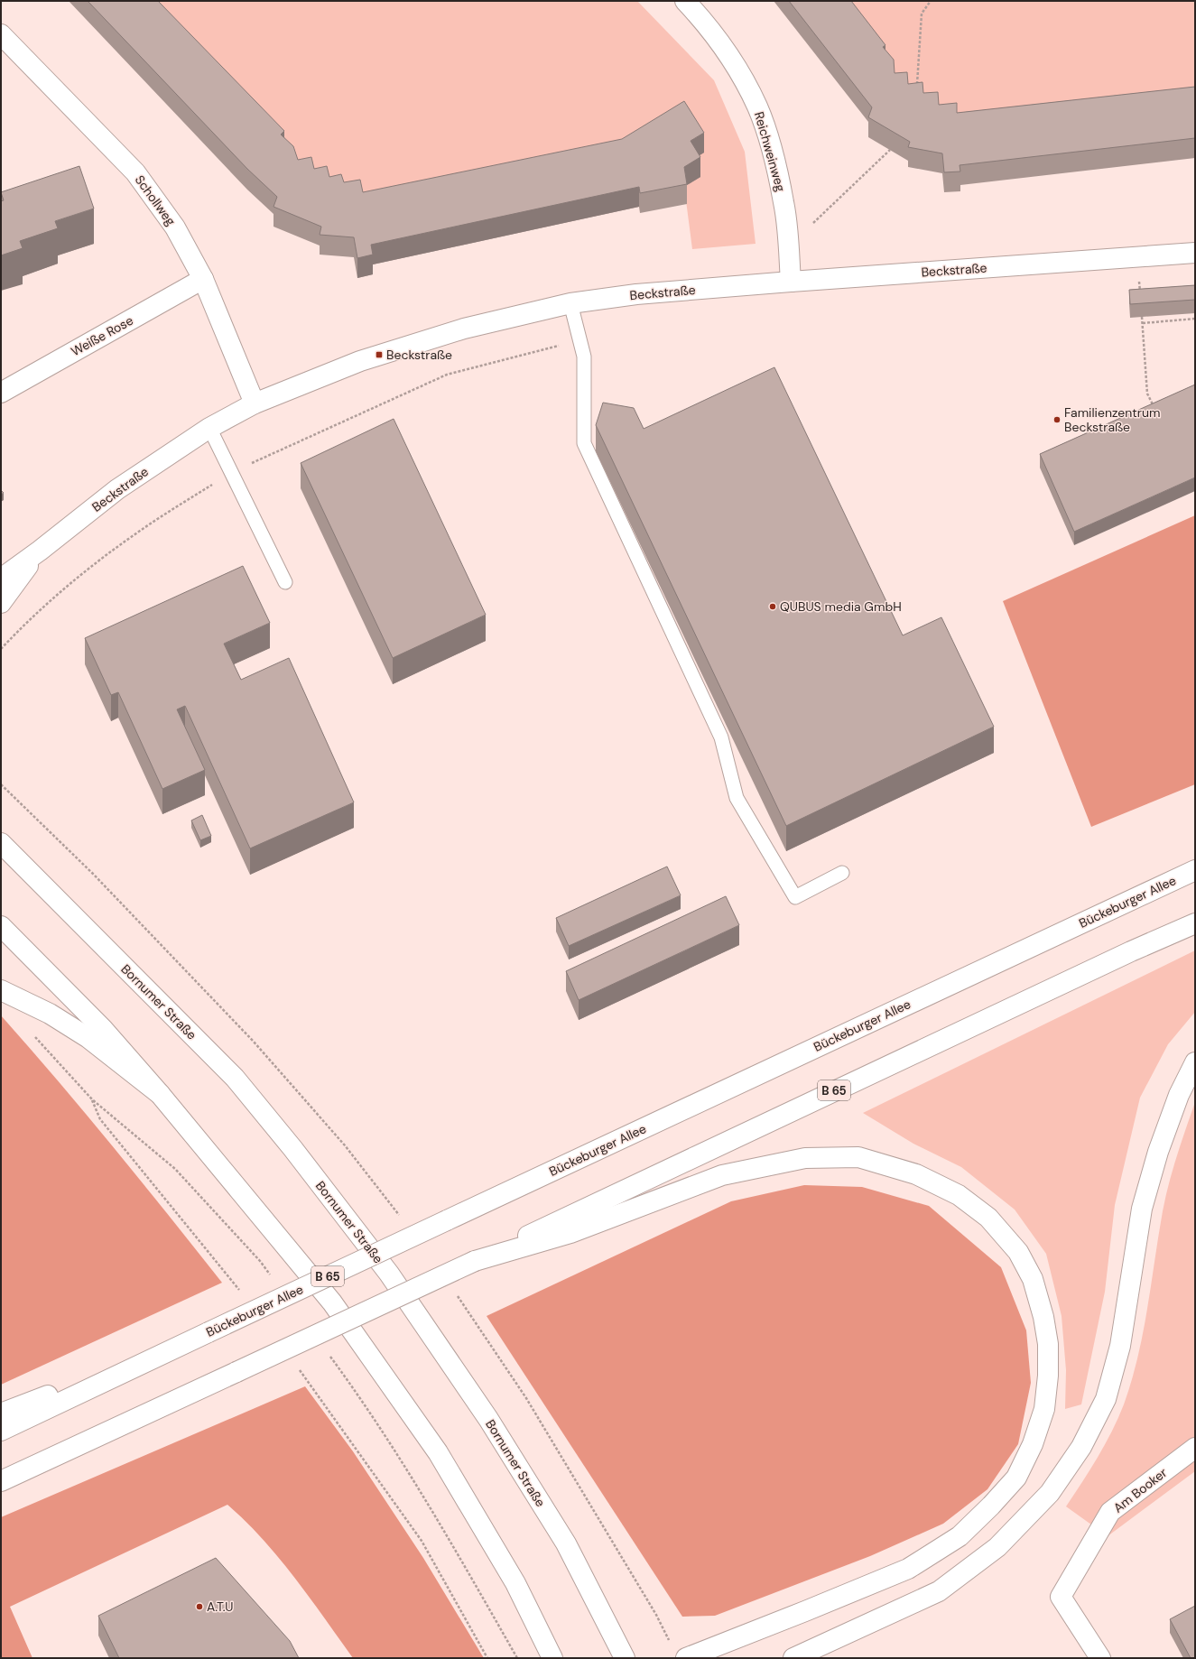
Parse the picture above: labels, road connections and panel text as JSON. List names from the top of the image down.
{
  "streets": {
    "main road": [
      "Reichweinweg",
      "Schollweg",
      "Beckstraße",
      "Weiße Rose",
      "Bückeburger Allee",
      "Bornumer Straße",
      "B 65",
      "Am Booker"
    ]
  },
  "crossings": [
    ["Reichweinweg", "Beckstraße"],
    ["Schollweg", "Beckstraße"],
    ["Schollweg", "Weiße Rose"]
  ],
  "places": {
    "transit": ["Beckstraße"],
    "other": ["Familienzentrum Beckstraße", "QUBUS media GmbH", "A.T.U"]
  }
}
